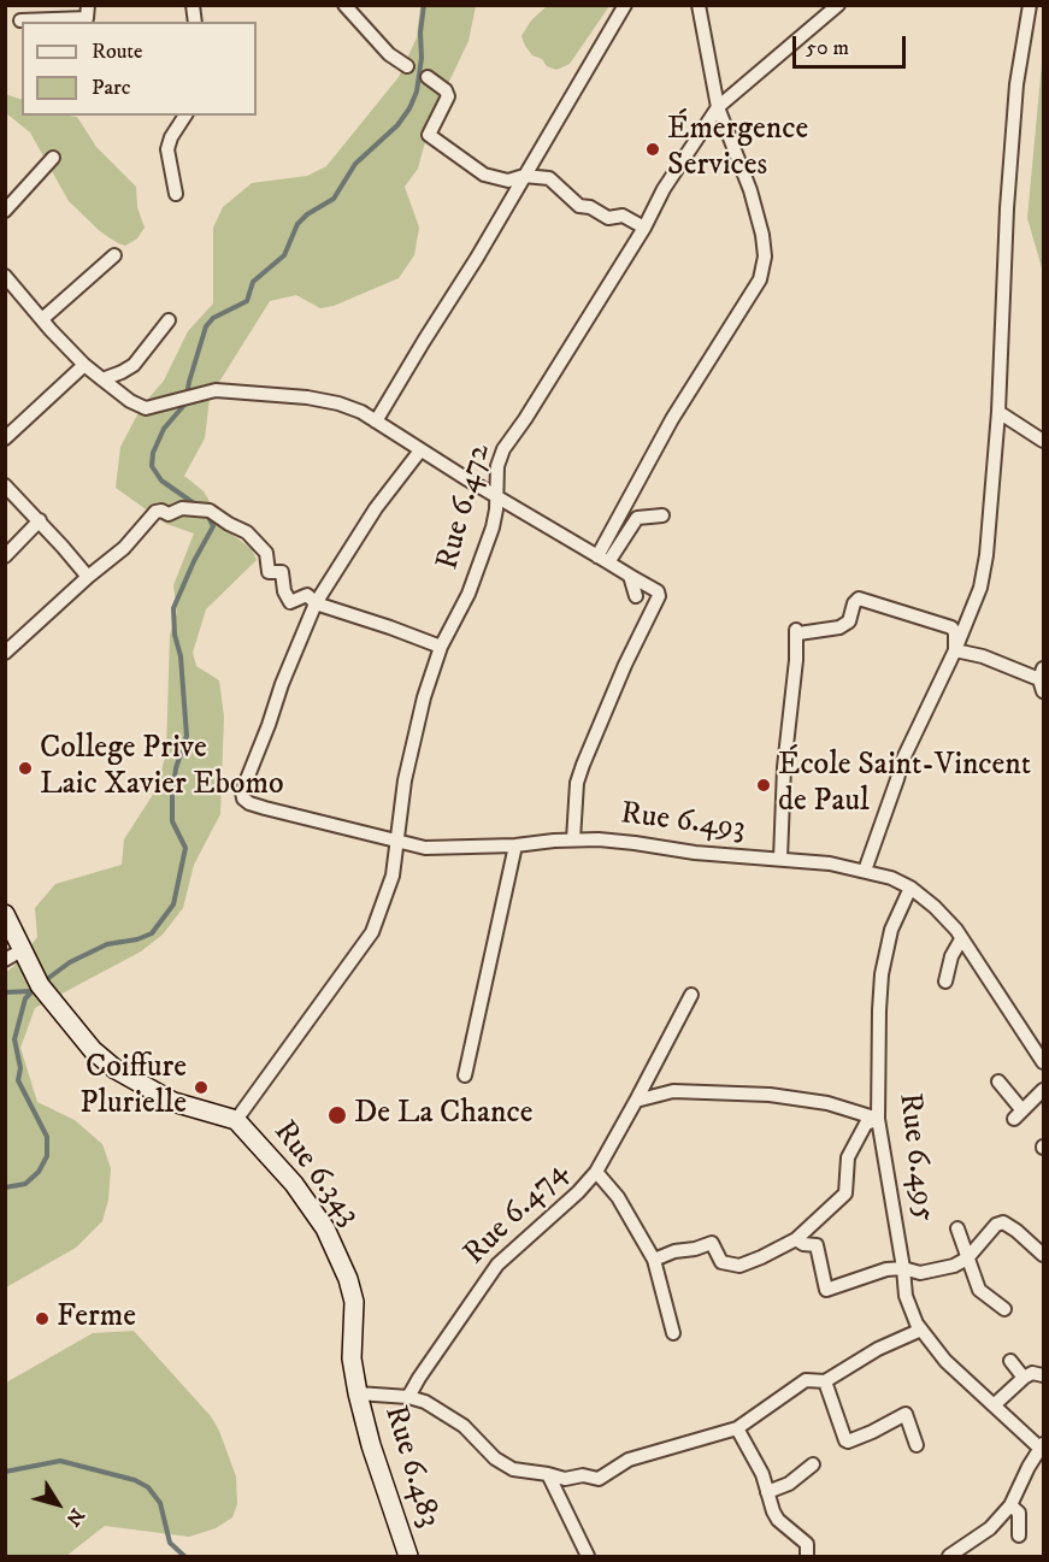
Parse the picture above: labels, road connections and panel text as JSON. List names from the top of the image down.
{
  "streets": {
    "street": [
      "Rue 6.472",
      "Rue 6.493",
      "Rue 6.495",
      "Rue 6.343",
      "Rue 6.474",
      "Rue 6.483"
    ]
  },
  "crossings": [
    ["Rue 6.472", "Rue 6.493"],
    ["Rue 6.472", "Rue 6.343"],
    ["Rue 6.493", "Rue 6.495"],
    ["Rue 6.343", "Rue 6.483"]
  ],
  "places": [
    "Émergence Services",
    "College Prive Laic Xavier Ebomo",
    "École Saint-Vincent de Paul",
    "Coiffure Plurielle",
    "De La Chance",
    "Ferme"
  ],
  "legend": ["Route", "Parc"],
  "scale_bar": "50 m",
  "north": "bottom right"
}
